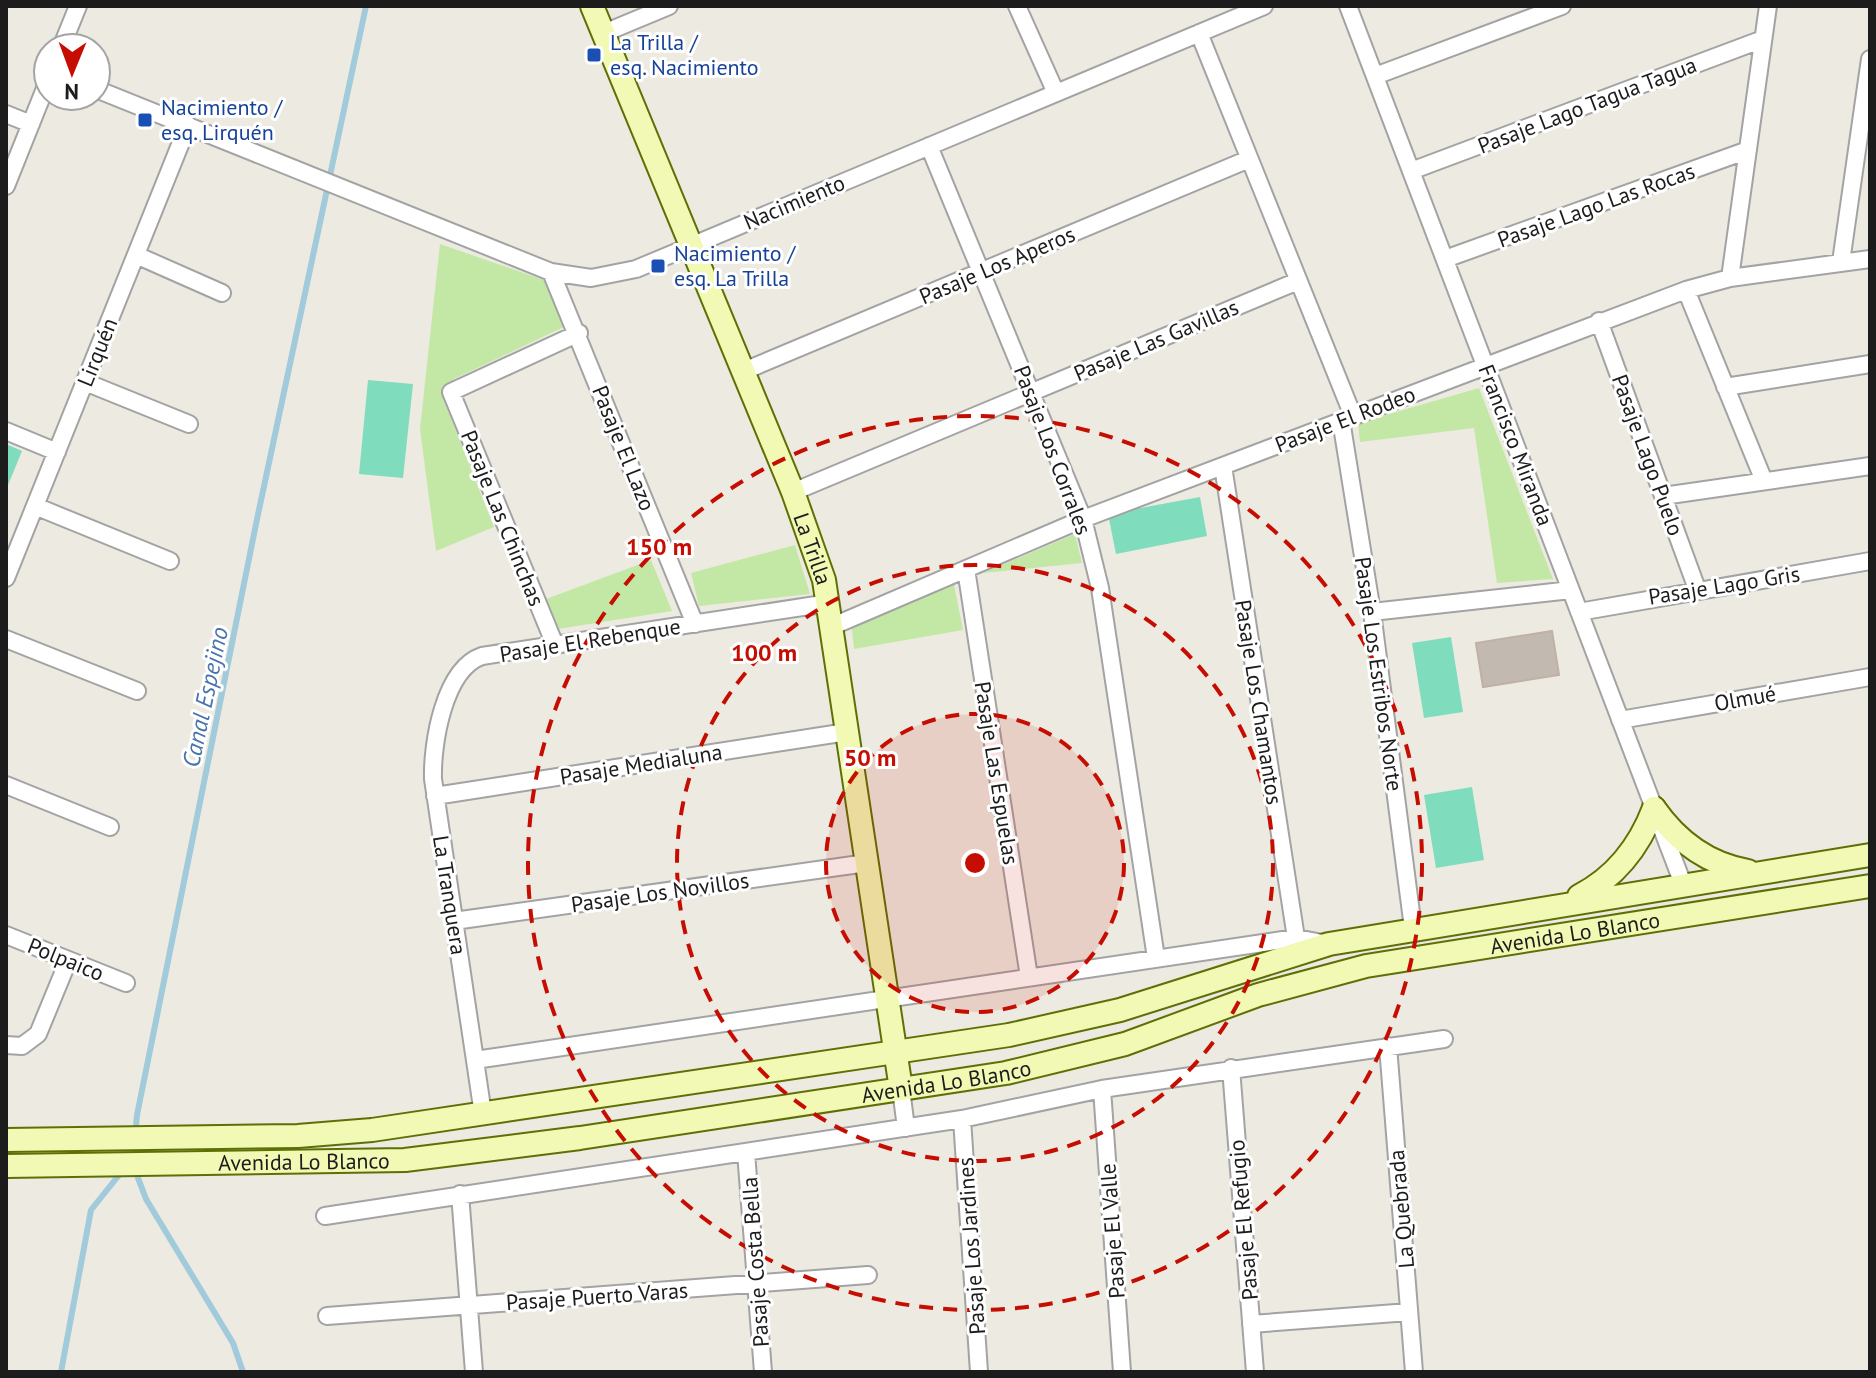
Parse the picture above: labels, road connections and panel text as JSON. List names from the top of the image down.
{
  "streets": {
    "main road": ["La Trilla", "Avenida Lo Blanco"],
    "street": [
      "Pasaje Lago Tagua Tagua",
      "Nacimiento",
      "Pasaje Lago Las Rocas",
      "Pasaje Los Aperos",
      "Pasaje Las Gavillas",
      "Lirquén",
      "Pasaje El Rodeo",
      "Francisco Miranda",
      "Pasaje El Lazo",
      "Pasaje Los Corrales",
      "Pasaje Lago Puelo",
      "Pasaje Las Chinchas",
      "Pasaje Lago Gris",
      "Pasaje El Rebenque",
      "Pasaje Los Estribos Norte",
      "Olmué",
      "Pasaje Los Chamantos",
      "Pasaje Medialuna",
      "Pasaje Las Espuelas",
      "Pasaje Los Novillos",
      "La Tranquera",
      "Polpaico",
      "La Quebrada",
      "Pasaje El Refugio",
      "Pasaje El Valle",
      "Pasaje Los Jardines",
      "Pasaje Costa Bella",
      "Pasaje Puerto Varas"
    ]
  },
  "crossings": [
    ["Pasaje Lago Tagua Tagua", "Francisco Miranda"],
    ["Nacimiento", "Lirquén"],
    ["Nacimiento", "Pasaje El Lazo"],
    ["Nacimiento", "Pasaje Los Corrales"],
    ["Nacimiento", "La Trilla"],
    ["Nacimiento", "Pasaje Los Estribos Norte"],
    ["Pasaje Lago Las Rocas", "Francisco Miranda"],
    ["Pasaje Los Aperos", "Pasaje Los Corrales"],
    ["Pasaje Los Aperos", "La Trilla"],
    ["Pasaje Los Aperos", "Pasaje Los Estribos Norte"],
    ["Pasaje Las Gavillas", "Pasaje Los Corrales"],
    ["Pasaje Las Gavillas", "La Trilla"],
    ["Pasaje Las Gavillas", "Pasaje Los Estribos Norte"],
    ["Pasaje El Rodeo", "Francisco Miranda"],
    ["Pasaje El Rodeo", "Pasaje Los Corrales"],
    ["Pasaje El Rodeo", "Pasaje Lago Puelo"],
    ["Pasaje El Rodeo", "La Trilla"],
    ["Pasaje El Rodeo", "Pasaje Los Estribos Norte"],
    ["Pasaje El Rodeo", "Pasaje Los Chamantos"],
    ["Pasaje El Rodeo", "Pasaje Las Espuelas"],
    ["Francisco Miranda", "Pasaje Lago Gris"],
    ["Francisco Miranda", "Olmué"],
    ["Francisco Miranda", "Avenida Lo Blanco"],
    ["Pasaje El Lazo", "Pasaje Las Chinchas"],
    ["Pasaje El Lazo", "Pasaje El Rebenque"],
    ["Pasaje Los Corrales", "Avenida Lo Blanco"],
    ["Pasaje Lago Puelo", "Pasaje Lago Gris"],
    ["Pasaje Las Chinchas", "Pasaje El Rebenque"],
    ["La Trilla", "Pasaje El Rebenque"],
    ["La Trilla", "Pasaje Medialuna"],
    ["La Trilla", "Pasaje Los Novillos"],
    ["La Trilla", "Avenida Lo Blanco"],
    ["Pasaje El Rebenque", "La Tranquera"],
    ["Pasaje Los Estribos Norte", "Avenida Lo Blanco"],
    ["Pasaje Los Chamantos", "Avenida Lo Blanco"],
    ["Pasaje Medialuna", "La Tranquera"],
    ["Pasaje Las Espuelas", "Avenida Lo Blanco"],
    ["Pasaje Los Novillos", "La Tranquera"],
    ["La Tranquera", "Avenida Lo Blanco"],
    ["Avenida Lo Blanco", "La Quebrada"],
    ["Avenida Lo Blanco", "Pasaje El Refugio"],
    ["Avenida Lo Blanco", "Pasaje El Valle"],
    ["Avenida Lo Blanco", "Pasaje Los Jardines"],
    ["Avenida Lo Blanco", "Pasaje Costa Bella"],
    ["Pasaje Costa Bella", "Pasaje Puerto Varas"]
  ],
  "water": ["Canal Espejino"],
  "places": {
    "transit": ["La Trilla / esq. Nacimiento", "Nacimiento / esq. Lirquén", "Nacimiento / esq. La Trilla"]
  },
  "north": "bottom",
  "rings": ["150 m", "100 m", "50 m"]
}
